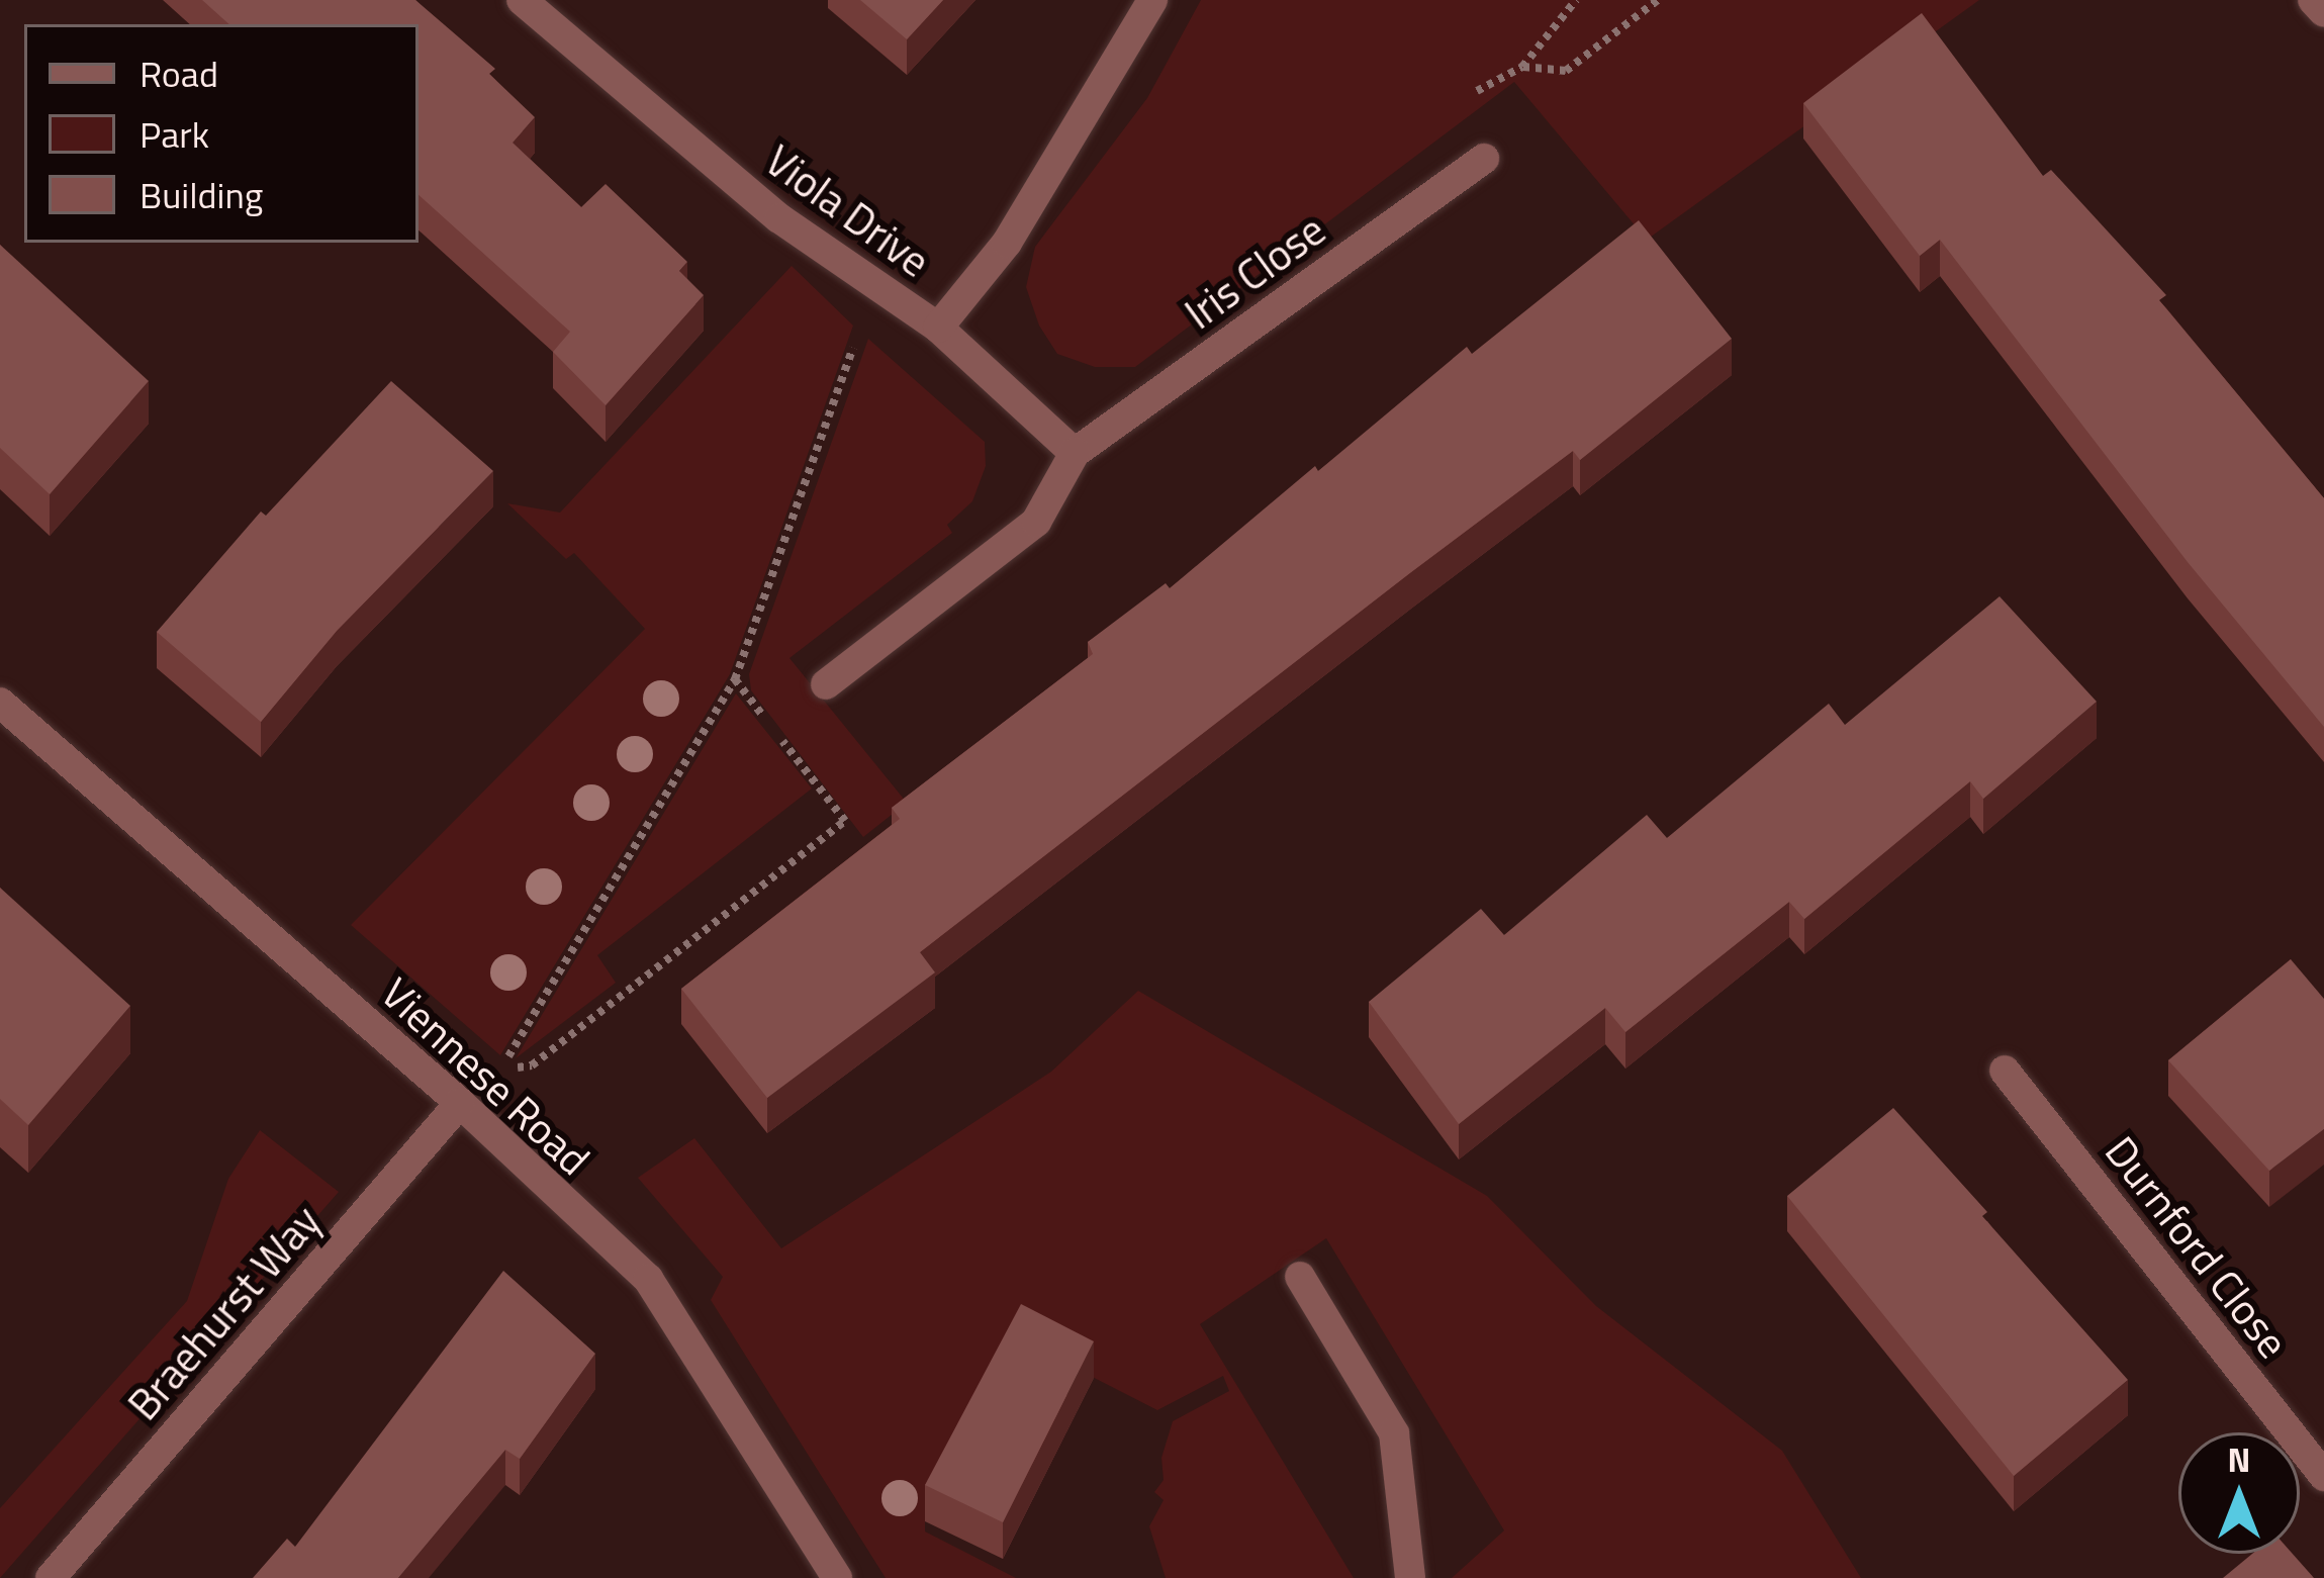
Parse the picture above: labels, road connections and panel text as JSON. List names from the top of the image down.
{
  "streets": {
    "street": [
      "Viola Drive",
      "Iris Close",
      "Viennese Road",
      "Durnford Close",
      "Braehurst Way"
    ]
  },
  "crossings": [
    ["Viennese Road", "Braehurst Way"]
  ],
  "legend": ["Road", "Park", "Building"],
  "north": "top"
}
